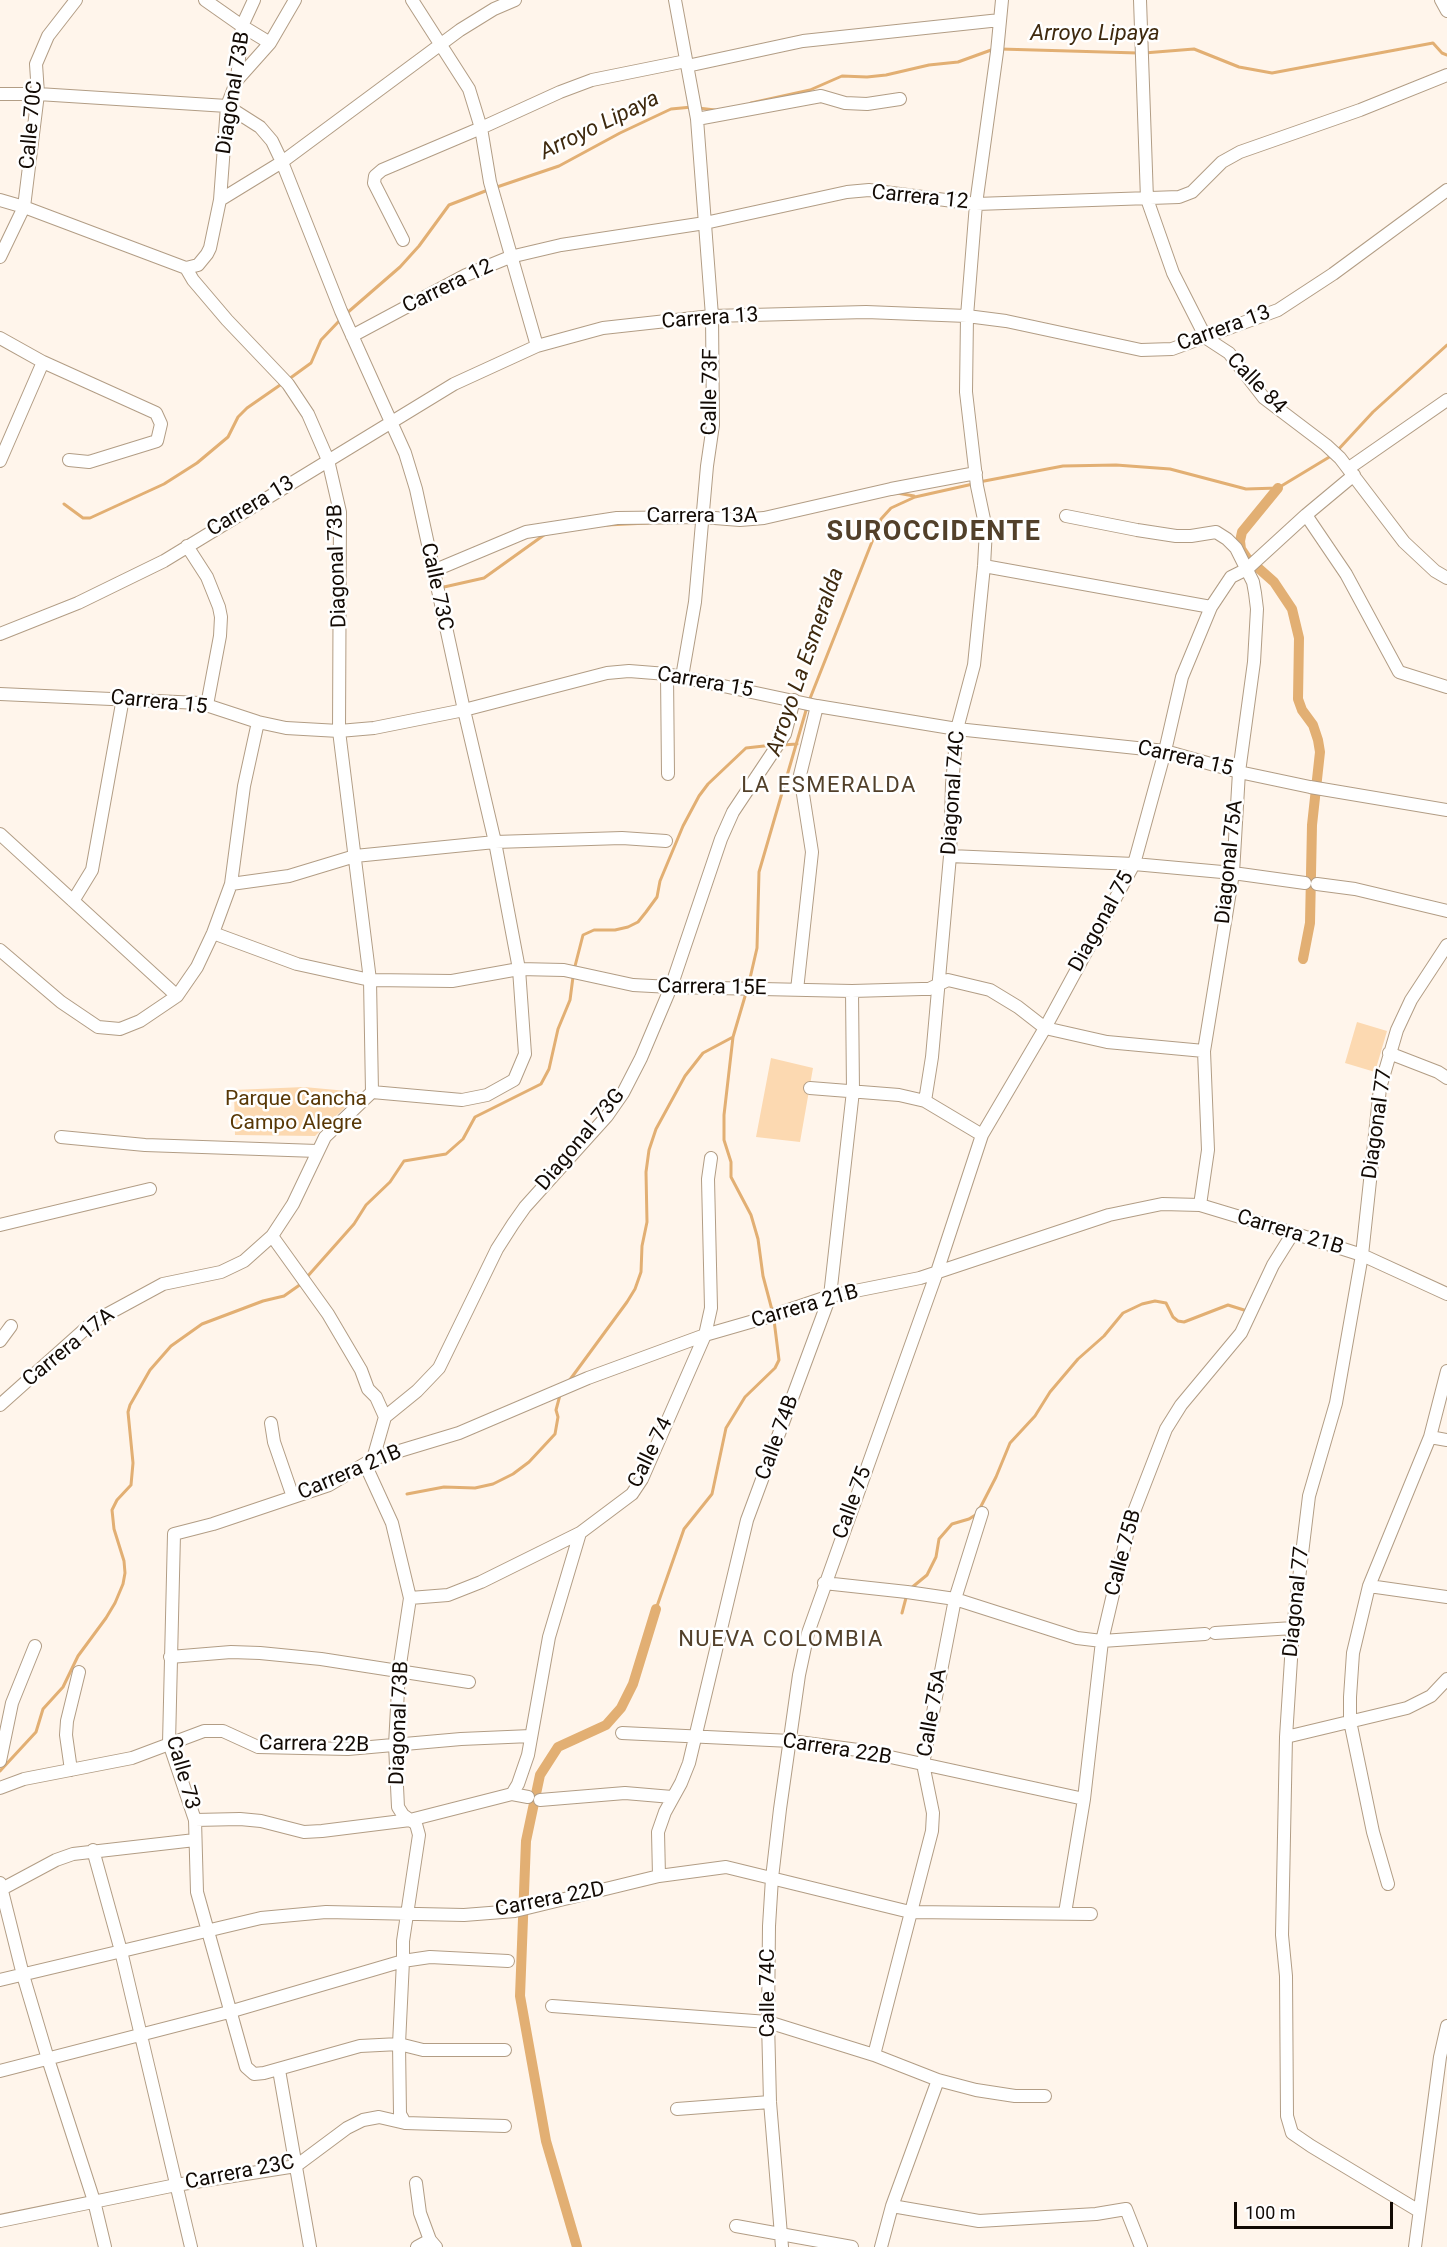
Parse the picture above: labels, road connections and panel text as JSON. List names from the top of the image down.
{
  "streets": {
    "street": [
      "Diagonal 73B",
      "Calle 70C",
      "Carrera 12",
      "Carrera 13",
      "Calle 84",
      "Calle 73F",
      "Carrera 13A",
      "Calle 73C",
      "Carrera 15",
      "Diagonal 74C",
      "Diagonal 75A",
      "Diagonal 75",
      "Carrera 15E",
      "Diagonal 77",
      "Diagonal 73G",
      "Carrera 21B",
      "Carrera 17A",
      "Calle 74B",
      "Calle 74",
      "Calle 75",
      "Calle 75B",
      "Calle 75A",
      "Carrera 22B",
      "Calle 73",
      "Carrera 22D",
      "Calle 74C",
      "Carrera 23C"
    ]
  },
  "crossings": [
    ["Diagonal 73B", "Carrera 13"],
    ["Diagonal 73B", "Calle 73C"],
    ["Diagonal 73B", "Carrera 15"],
    ["Diagonal 73B", "Carrera 15E"],
    ["Diagonal 73B", "Carrera 21B"],
    ["Diagonal 73B", "Carrera 17A"],
    ["Diagonal 73B", "Calle 74"],
    ["Diagonal 73B", "Carrera 22B"],
    ["Diagonal 73B", "Carrera 22D"],
    ["Diagonal 73B", "Carrera 23C"],
    ["Carrera 12", "Calle 84"],
    ["Carrera 12", "Calle 73F"],
    ["Carrera 12", "Calle 73C"],
    ["Carrera 12", "Diagonal 74C"],
    ["Carrera 13", "Calle 84"],
    ["Carrera 13", "Calle 73F"],
    ["Carrera 13", "Calle 73C"],
    ["Carrera 13", "Diagonal 74C"],
    ["Calle 84", "Diagonal 75"],
    ["Calle 73F", "Carrera 13A"],
    ["Calle 73F", "Carrera 15"],
    ["Carrera 13A", "Calle 73C"],
    ["Carrera 13A", "Diagonal 74C"],
    ["Calle 73C", "Carrera 15"],
    ["Calle 73C", "Carrera 15E"],
    ["Calle 73C", "Carrera 17A"],
    ["Carrera 15", "Diagonal 74C"],
    ["Carrera 15", "Diagonal 75A"],
    ["Carrera 15", "Diagonal 75"],
    ["Carrera 15", "Diagonal 73G"],
    ["Diagonal 74C", "Carrera 15E"],
    ["Diagonal 75A", "Diagonal 75"],
    ["Diagonal 75A", "Carrera 15E"],
    ["Diagonal 75A", "Carrera 21B"],
    ["Diagonal 75", "Carrera 15E"],
    ["Diagonal 75", "Carrera 21B"],
    ["Diagonal 75", "Calle 75"],
    ["Carrera 15E", "Diagonal 73G"],
    ["Carrera 15E", "Calle 74B"],
    ["Diagonal 77", "Carrera 21B"],
    ["Carrera 21B", "Calle 74B"],
    ["Carrera 21B", "Calle 74"],
    ["Carrera 21B", "Calle 75"],
    ["Carrera 21B", "Calle 75B"],
    ["Carrera 21B", "Calle 73"],
    ["Calle 74B", "Carrera 22B"],
    ["Calle 74B", "Carrera 22D"],
    ["Calle 75", "Carrera 22B"],
    ["Calle 75", "Calle 74C"],
    ["Calle 75B", "Carrera 22B"],
    ["Calle 75B", "Carrera 22D"],
    ["Calle 75A", "Carrera 22B"],
    ["Calle 75A", "Carrera 22D"],
    ["Carrera 22B", "Calle 73"],
    ["Carrera 22B", "Calle 74C"],
    ["Calle 73", "Carrera 22D"],
    ["Carrera 22D", "Calle 74C"]
  ],
  "districts": ["SUROCCIDENTE", "LA ESMERALDA", "NUEVA COLOMBIA"],
  "water": ["Arroyo Lipaya", "Arroyo La Esmeralda"],
  "parks": ["Parque Cancha Campo Alegre"],
  "scale_bar": "100 m"
}
